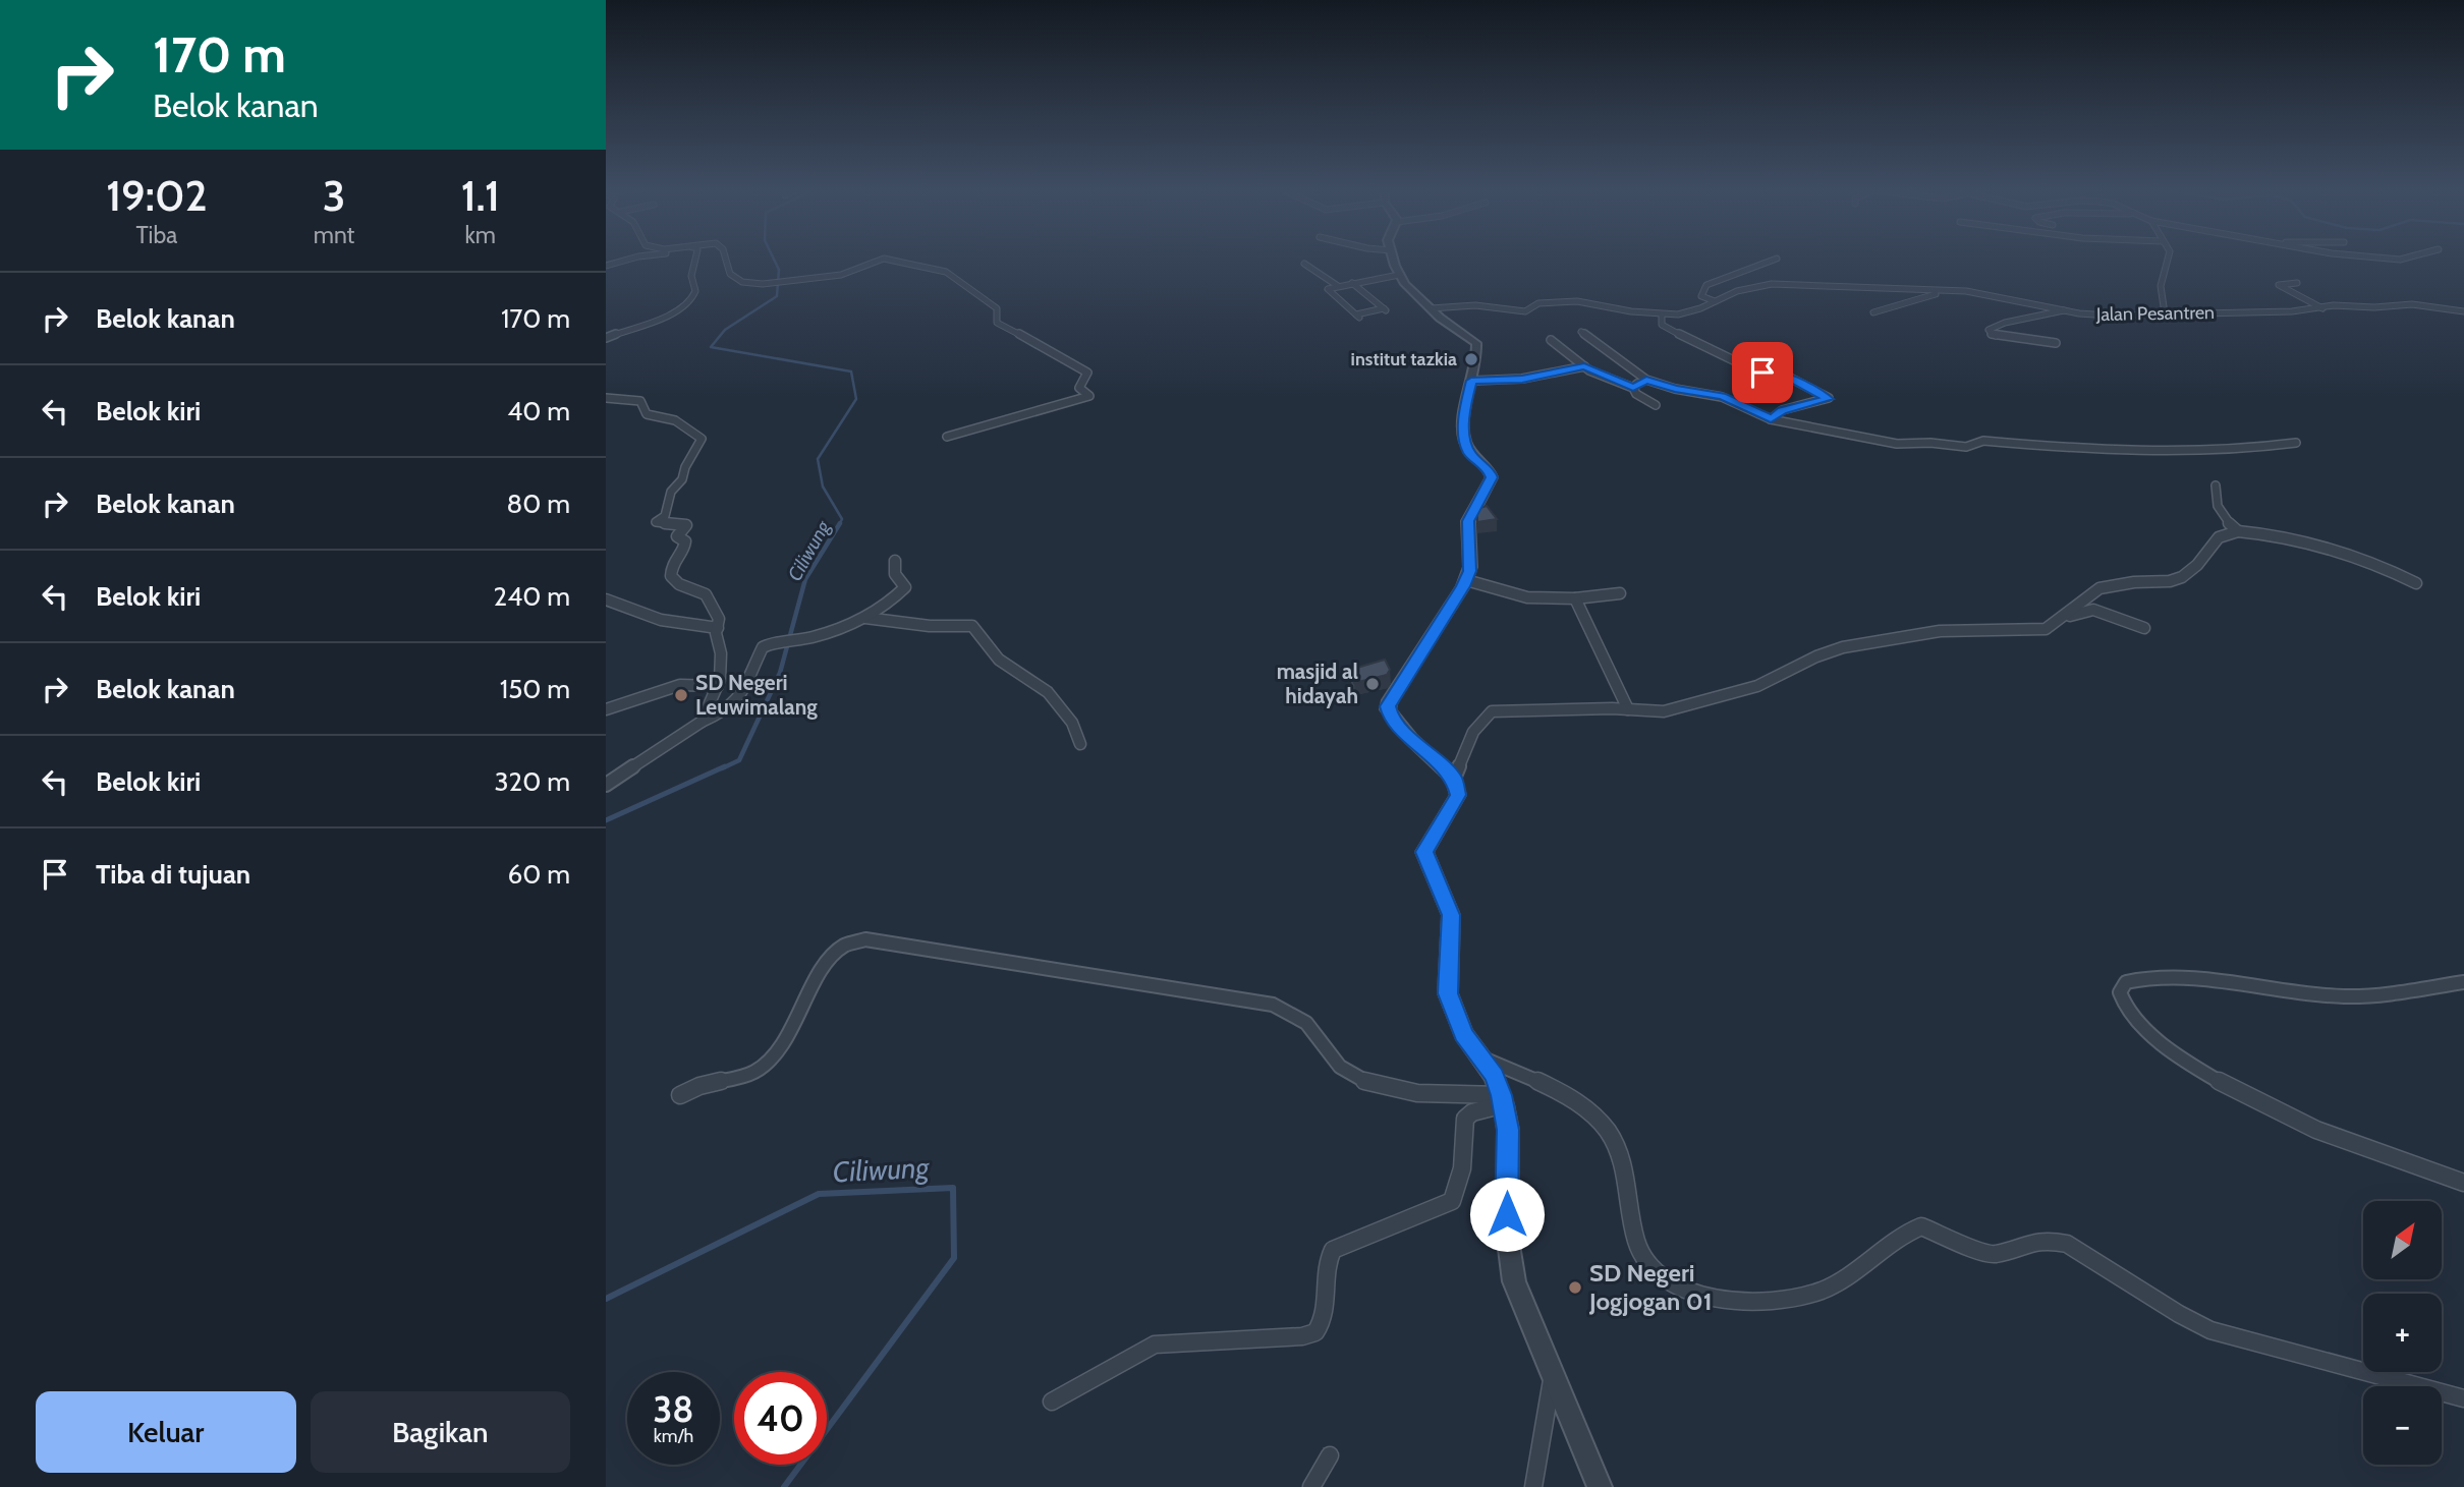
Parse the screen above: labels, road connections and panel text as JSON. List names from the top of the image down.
{
  "streets": {
    "street": ["Jalan Pesantren"]
  },
  "water": ["Ciliwung"],
  "places": [
    "institut tazkia",
    "masjid al hidayah",
    "SD Negeri Leuwimalang",
    "SD Negeri Jogjogan 01"
  ],
  "north": "top right",
  "page": {
    "turn": ["170 m", "Belok kanan"],
    "eta": [
      "19:02",
      "Tiba",
      "3",
      "mnt",
      "1.1",
      "km"
    ],
    "list": [
      {
        "name": "Belok kanan",
        "value": "170 m"
      },
      {
        "name": "Belok kiri",
        "value": "40 m"
      },
      {
        "name": "Belok kanan",
        "value": "80 m"
      },
      {
        "name": "Belok kiri",
        "value": "240 m"
      },
      {
        "name": "Belok kanan",
        "value": "150 m"
      },
      {
        "name": "Belok kiri",
        "value": "320 m"
      },
      {
        "name": "Tiba di tujuan",
        "value": "60 m"
      }
    ],
    "map_buttons": ["+", "−"],
    "speed": "38 km/h",
    "limit": "40",
    "buttons": ["Keluar", "Bagikan"]
  }
}
